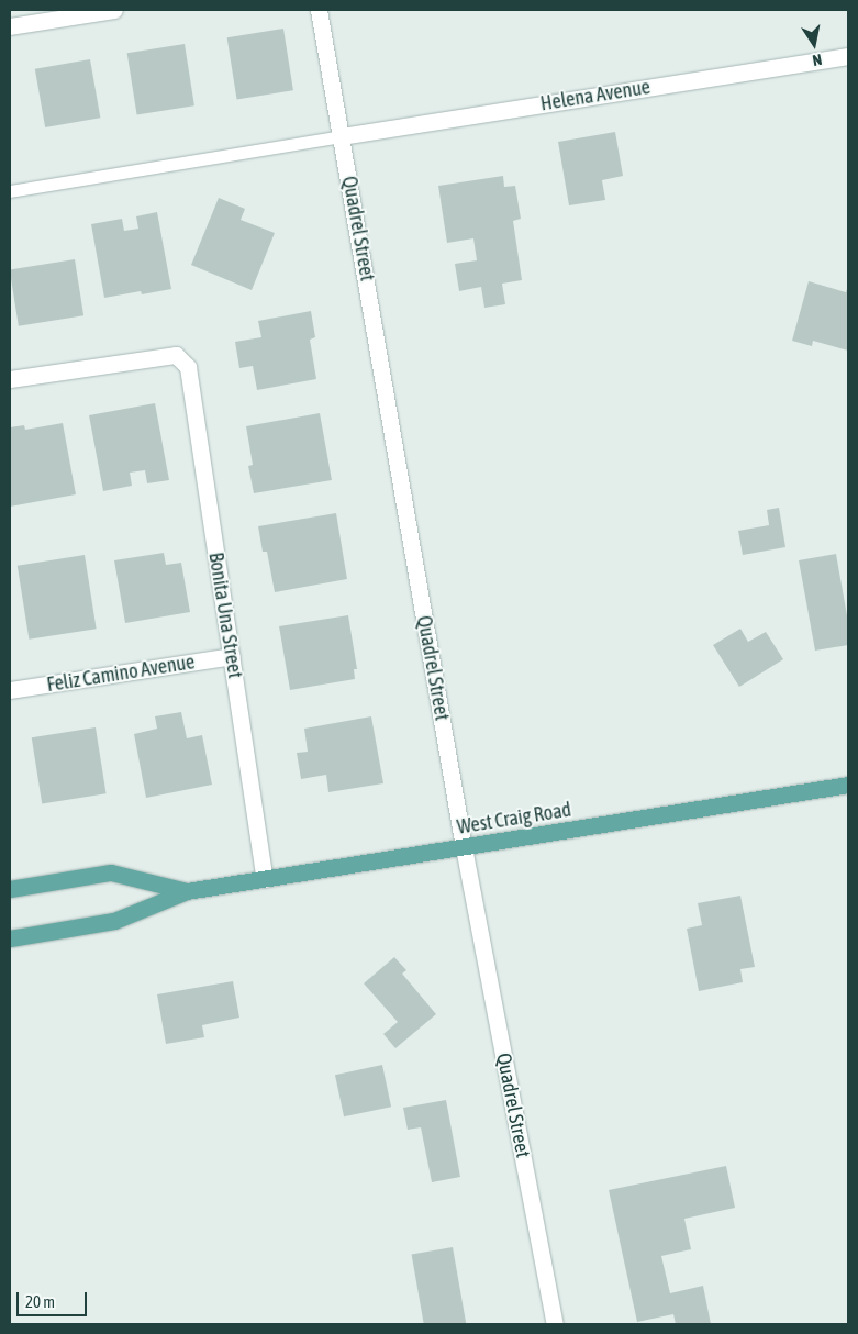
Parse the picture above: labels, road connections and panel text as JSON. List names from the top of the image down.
{
  "streets": {
    "main road": ["West Craig Road"],
    "street": [
      "Helena Avenue",
      "Quadrel Street",
      "Bonita Una Street",
      "Feliz Camino Avenue"
    ]
  },
  "crossings": [
    ["Helena Avenue", "Quadrel Street"],
    ["Quadrel Street", "West Craig Road"],
    ["Bonita Una Street", "Feliz Camino Avenue"],
    ["Bonita Una Street", "West Craig Road"]
  ],
  "scale_bar": "20 m",
  "north": "bottom"
}
